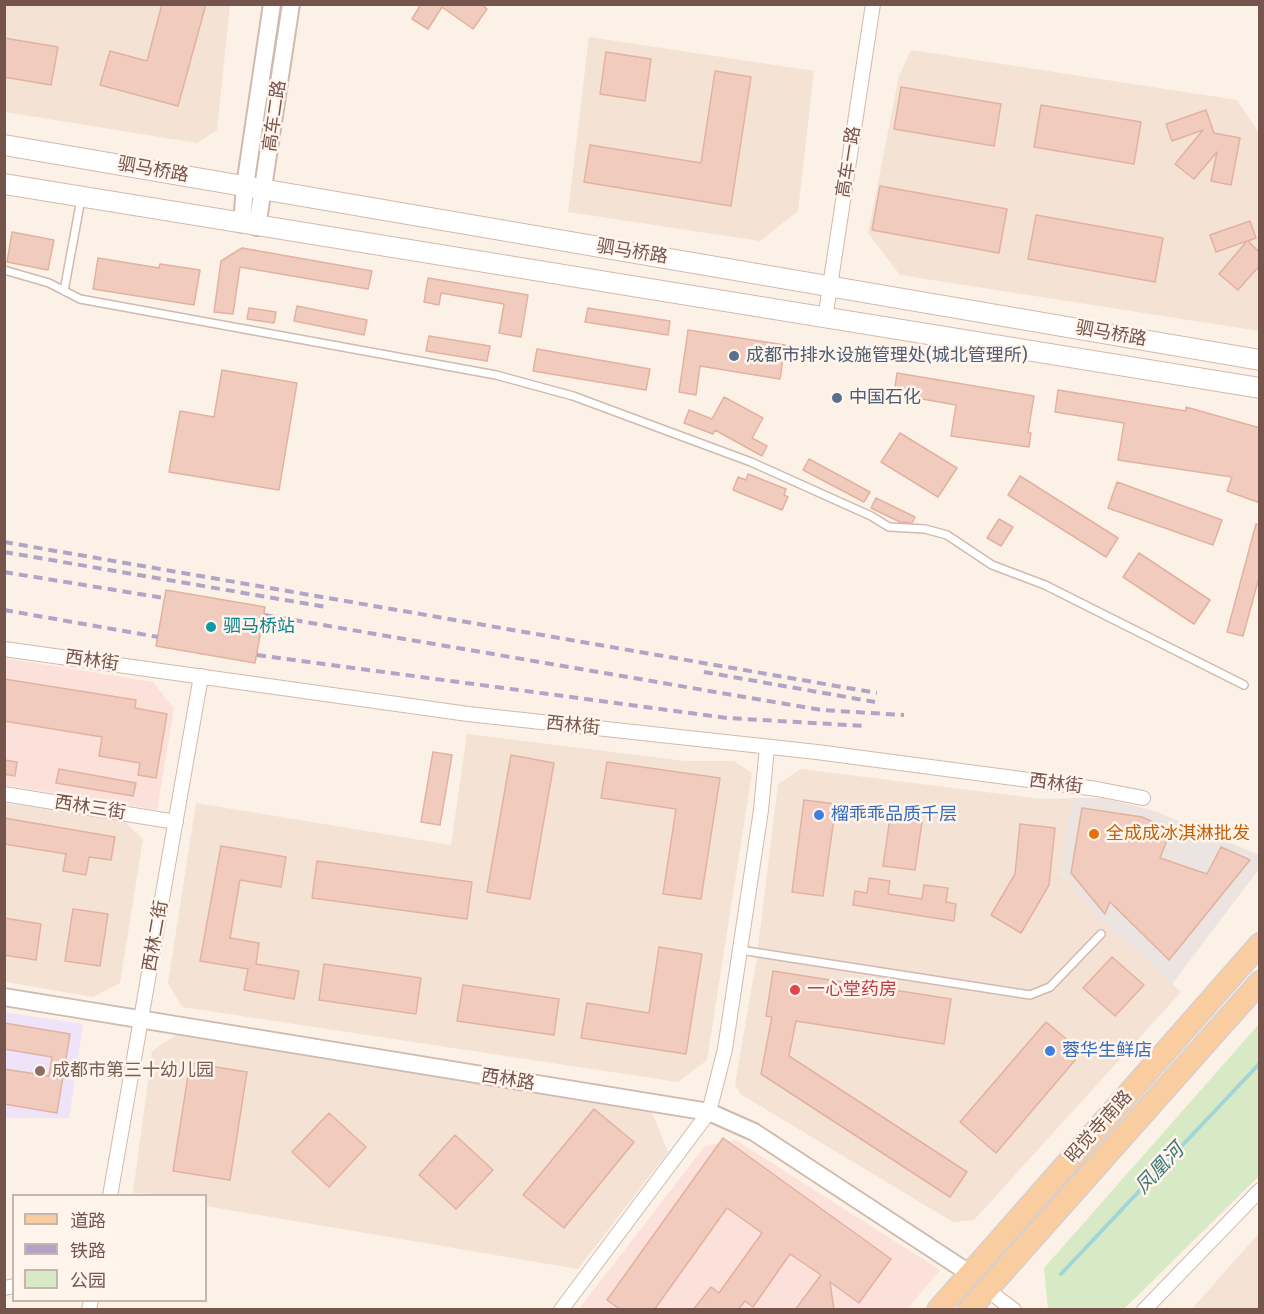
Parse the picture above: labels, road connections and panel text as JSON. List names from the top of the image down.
{
  "streets": {
    "main road": ["驷马桥路", "昭觉寺南路"],
    "street": [
      "高车二路",
      "高车一路",
      "西林街",
      "西林三街",
      "西林二街",
      "西林路"
    ]
  },
  "crossings": [
    ["高车二路", "驷马桥路"],
    ["高车一路", "驷马桥路"],
    ["西林街", "西林二街"],
    ["西林三街", "西林二街"],
    ["西林二街", "西林路"],
    ["西林路", "昭觉寺南路"]
  ],
  "water": ["凤凰河"],
  "places": [
    "成都市排水设施管理处(城北管理所)",
    "中国石化",
    "驷马桥站",
    "榴乖乖品质千层",
    "全成成冰淇淋批发",
    "一心堂药房",
    "蓉华生鲜店",
    "成都市第三十幼儿园"
  ],
  "legend": ["道路", "铁路", "公园"]
}
